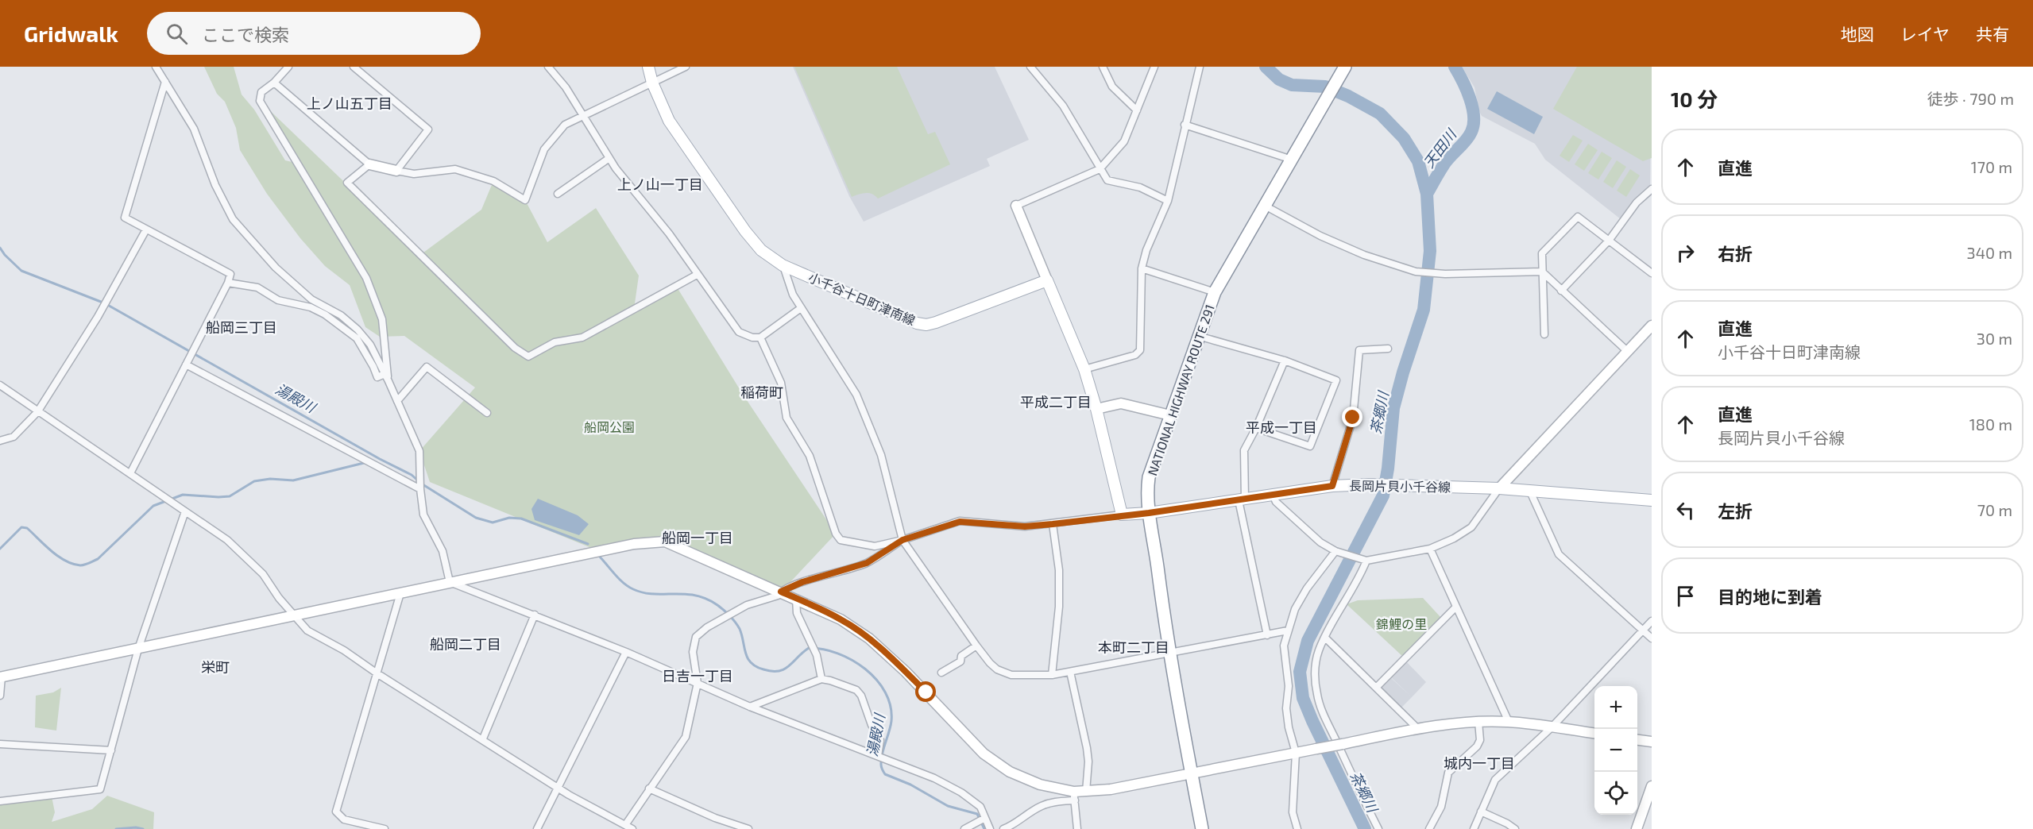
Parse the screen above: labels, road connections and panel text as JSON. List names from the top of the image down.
{
  "streets": {
    "highway": ["NATIONAL HIGHWAY ROUTE 291"],
    "main road": ["小千谷十日町津南線", "長岡片貝小千谷線"]
  },
  "crossings": [
    ["NATIONAL HIGHWAY ROUTE 291", "長岡片貝小千谷線"]
  ],
  "districts": [
    "上ノ山五丁目",
    "上ノ山一丁目",
    "船岡三丁目",
    "稲荷町",
    "平成二丁目",
    "平成一丁目",
    "船岡一丁目",
    "船岡二丁目",
    "本町二丁目",
    "栄町",
    "日吉一丁目",
    "城内一丁目"
  ],
  "water": ["天田川", "湯殿川", "茶郷川"],
  "parks": ["船岡公園", "錦鯉の里"],
  "page": {
    "header": "Gridwalk",
    "search": "ここで検索",
    "nav": ["地図", "レイヤ", "共有"],
    "heading": ["10 分", "徒歩 · 790 m"],
    "list": [
      ["直進", "170 m"],
      ["右折", "340 m"],
      ["直進", "小千谷十日町津南線", "30 m"],
      ["直進", "長岡片貝小千谷線", "180 m"],
      ["左折", "70 m"],
      "目的地に到着"
    ],
    "map_buttons": ["+", "−"]
  }
}
